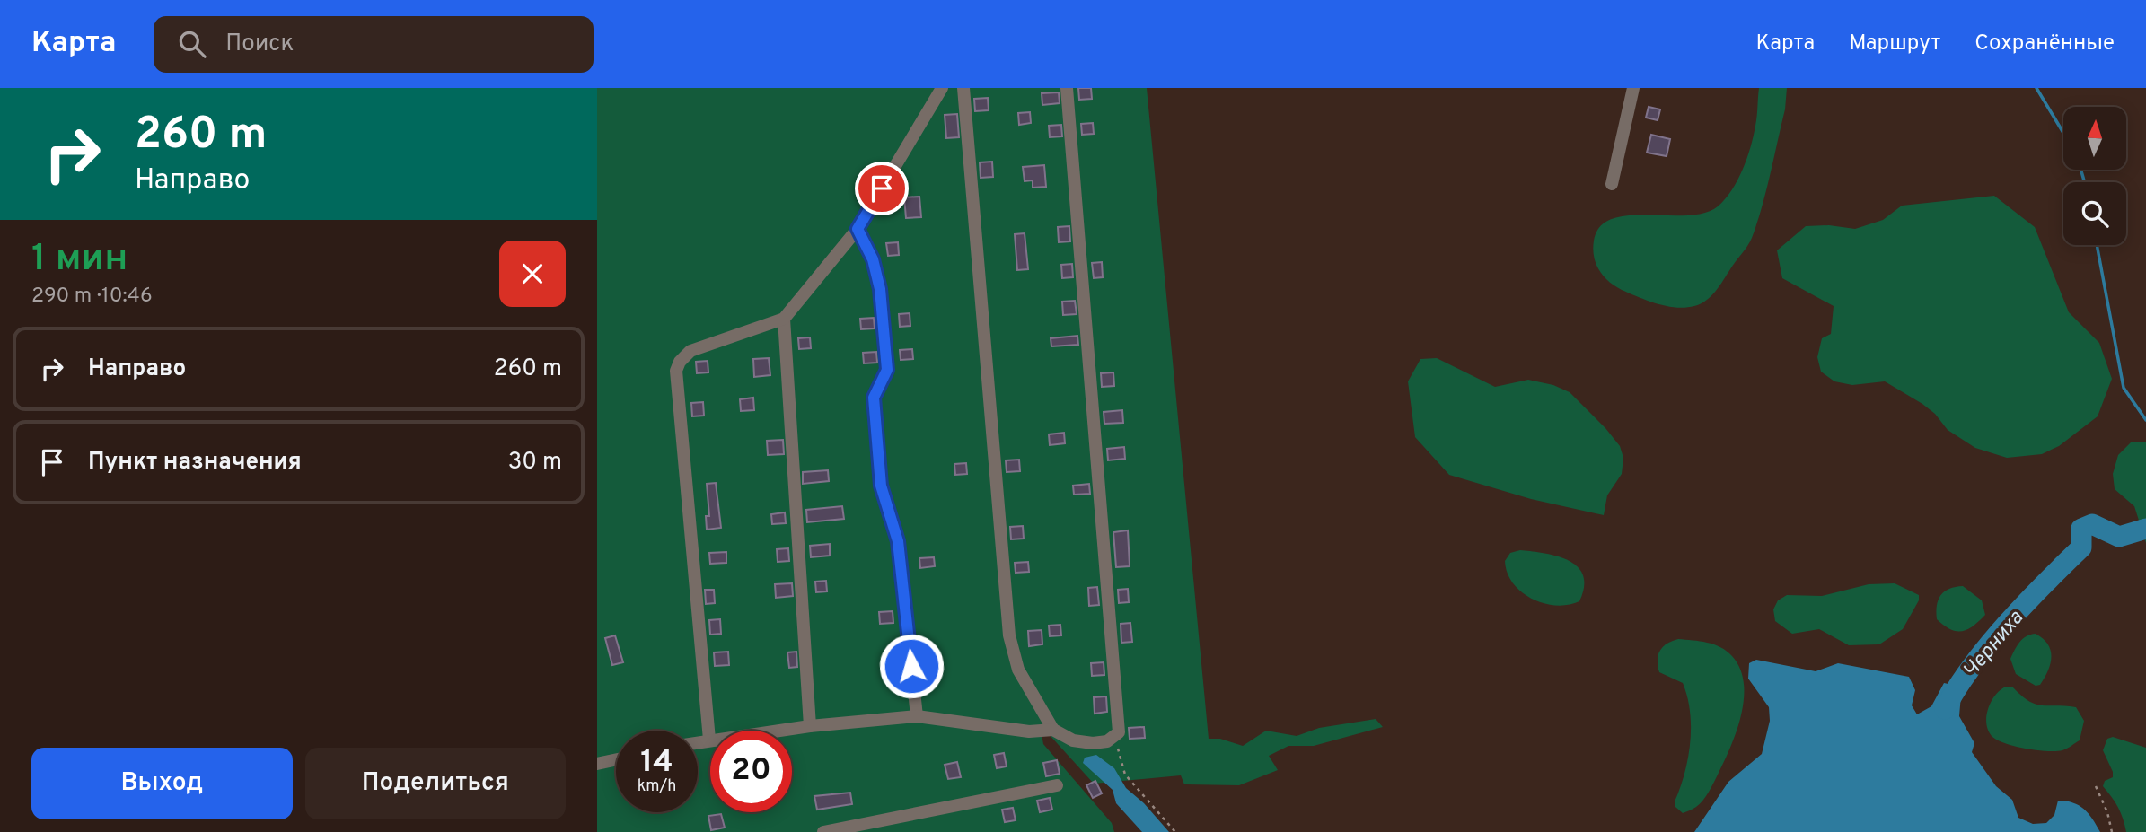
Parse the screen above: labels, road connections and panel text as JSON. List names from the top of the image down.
{
  "water": ["Черниха"],
  "north": "top",
  "page": {
    "header": "Карта",
    "search": "Поиск",
    "nav": ["Карта", "Маршрут", "Сохранённые"],
    "turn": ["260 m", "Направо"],
    "heading": ["1 мин", "290 m · 10:46"],
    "list": [
      {
        "name": "Направо",
        "value": "260 m"
      },
      {
        "name": "Пункт назначения",
        "value": "30 m"
      }
    ],
    "speed": "14 km/h",
    "limit": "20",
    "buttons": ["Выход", "Поделиться"]
  }
}
